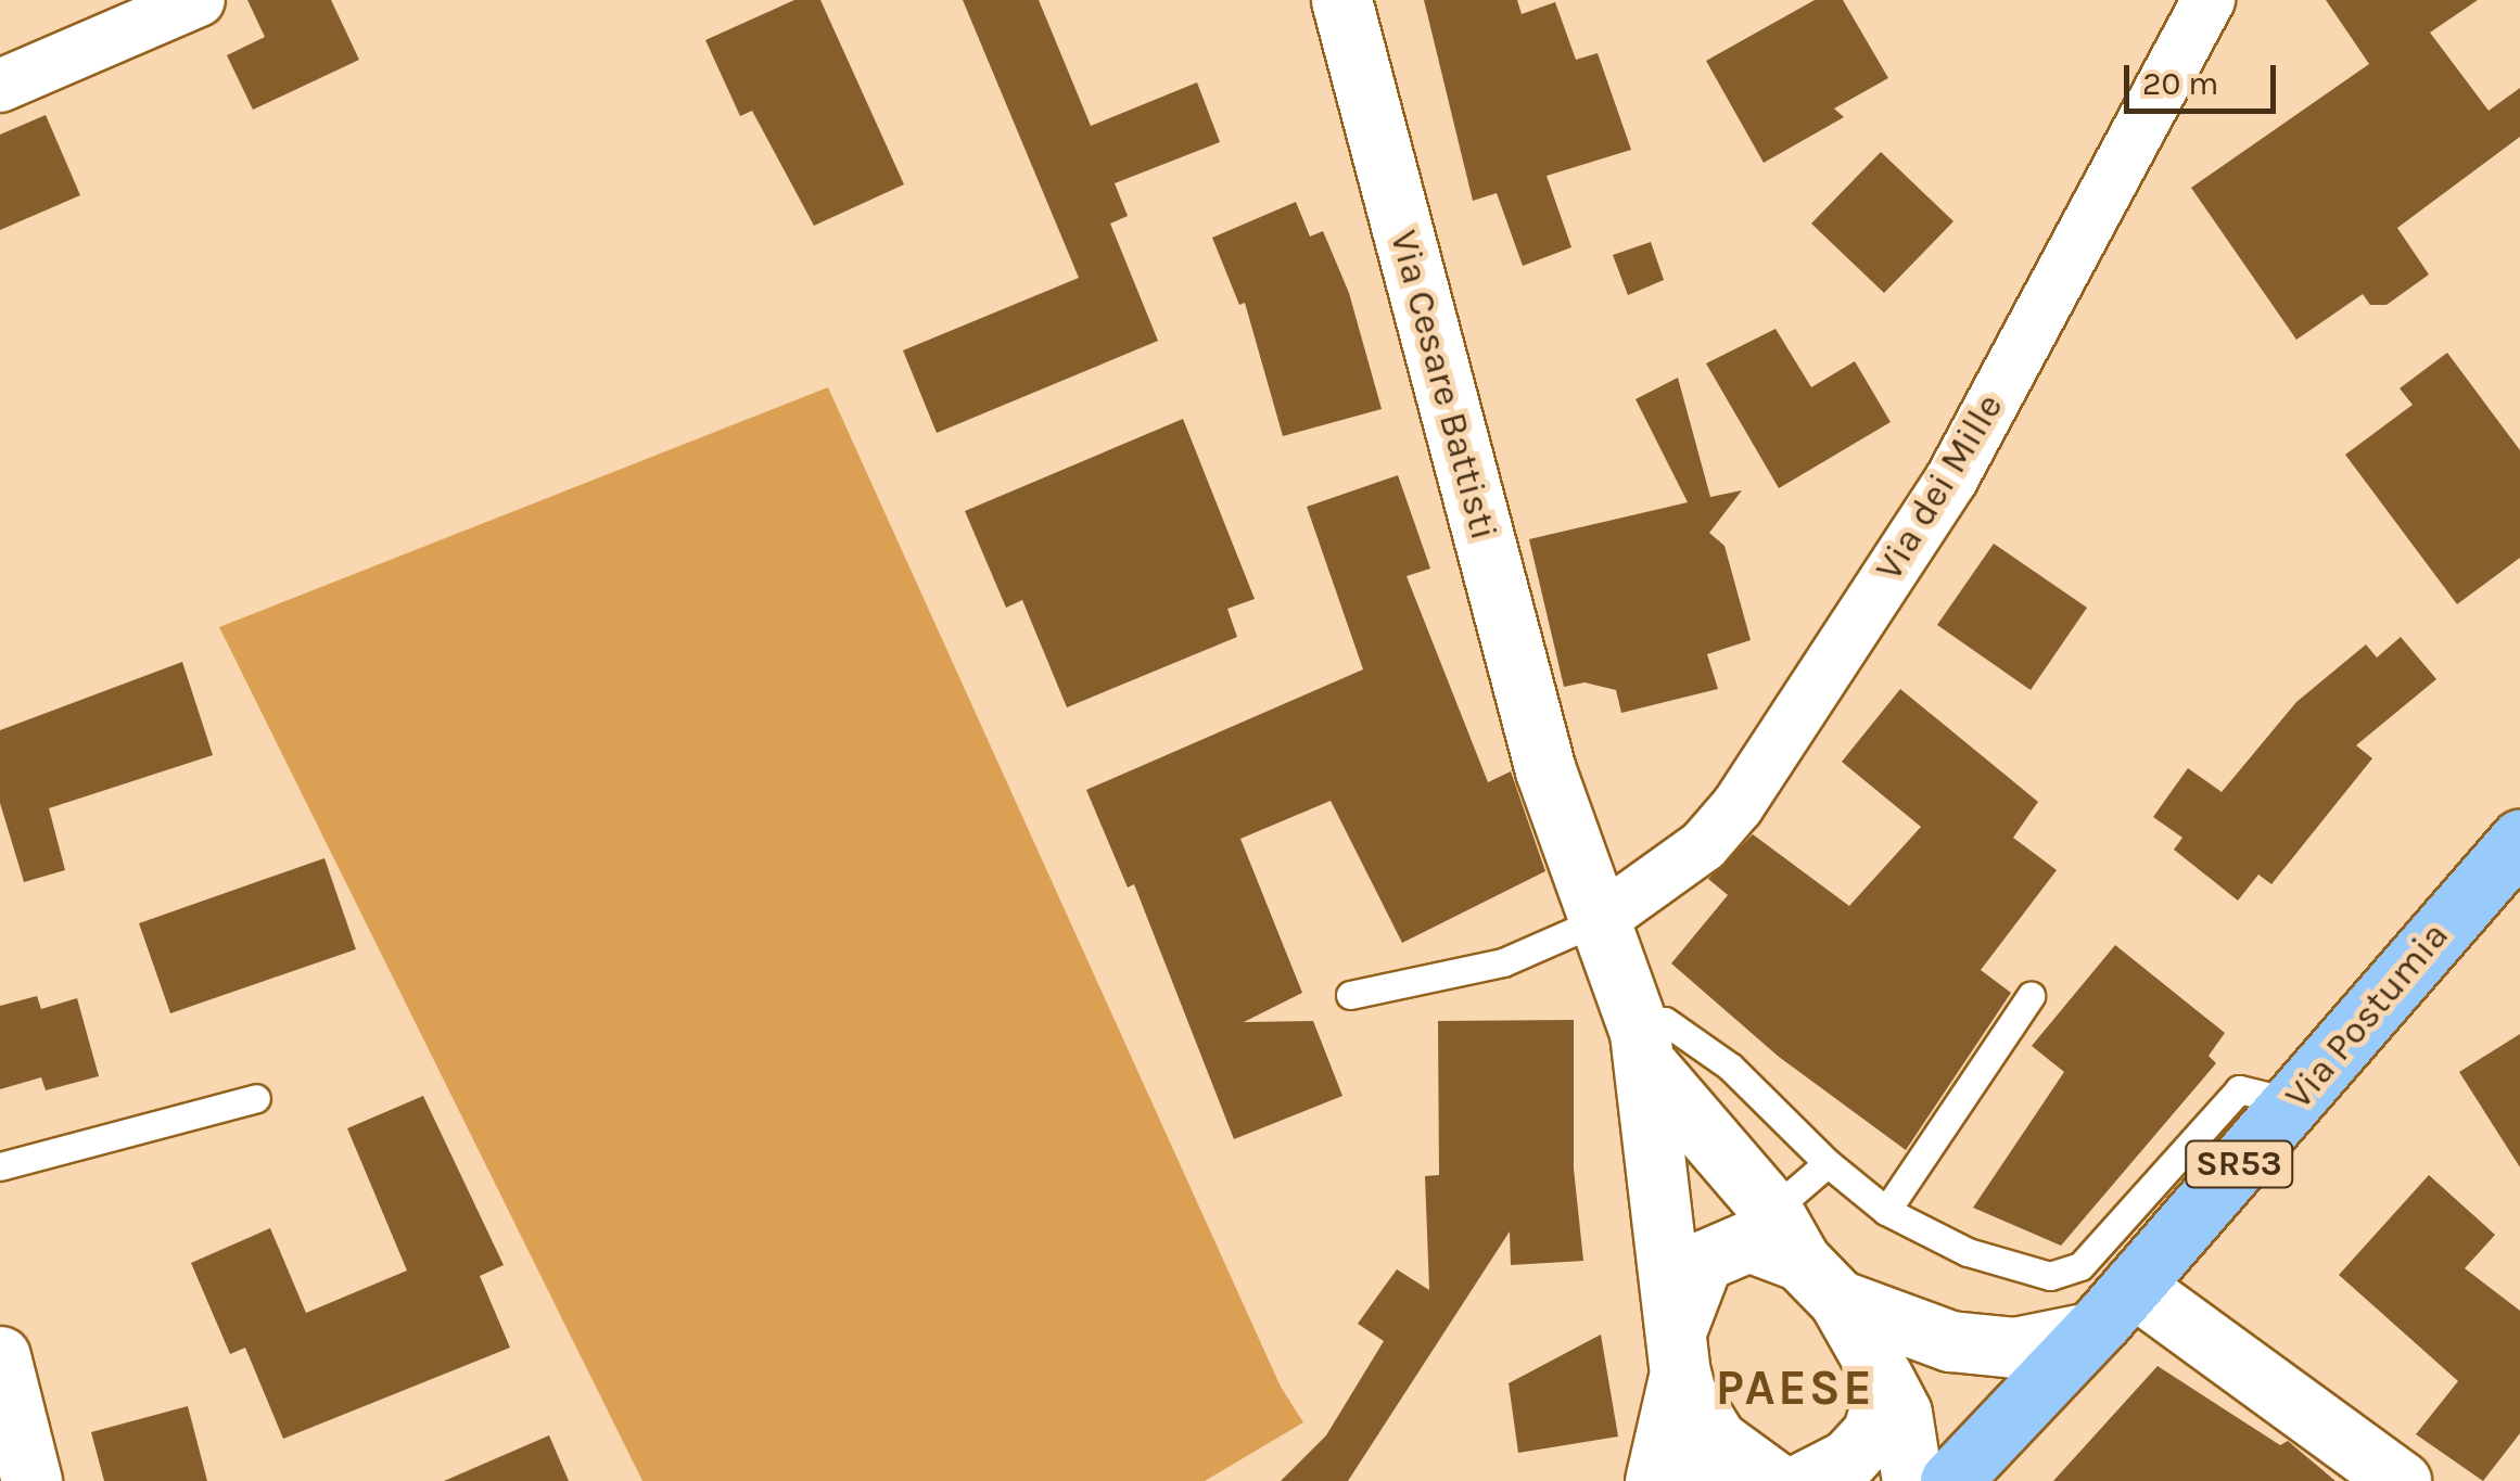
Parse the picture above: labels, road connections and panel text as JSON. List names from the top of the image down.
{
  "streets": {
    "main road": ["Via Postumia", "SR53"],
    "street": ["Via Cesare Battisti", "Via dei Mille"]
  },
  "crossings": [
    ["Via Cesare Battisti", "Via dei Mille"]
  ],
  "districts": ["PAESE"],
  "scale_bar": "20 m"
}
